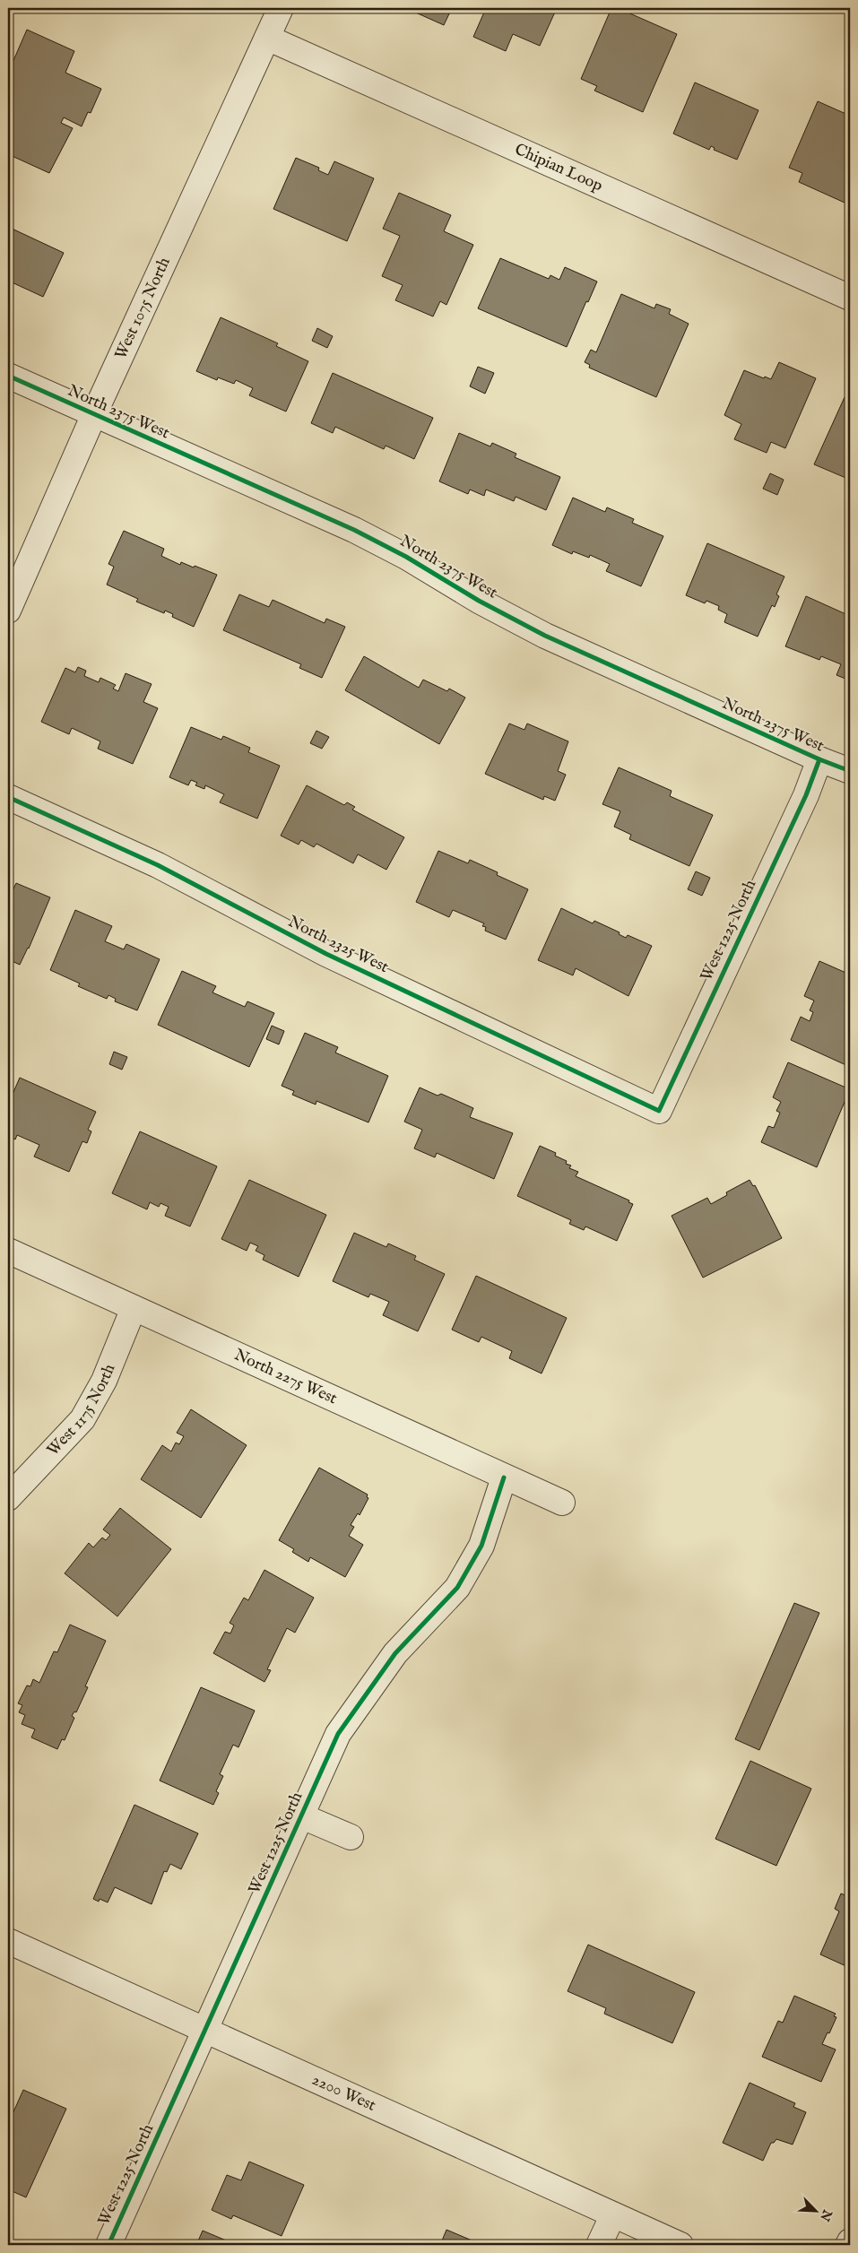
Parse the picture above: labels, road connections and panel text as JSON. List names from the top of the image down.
{
  "streets": {
    "street": [
      "Chipian Loop",
      "West 1075 North",
      "North 2375 West",
      "West 1225 North",
      "North 2325 West",
      "North 2275 West",
      "West 1175 North",
      "2200 West"
    ]
  },
  "crossings": [
    ["Chipian Loop", "West 1075 North"],
    ["West 1075 North", "North 2375 West"],
    ["North 2375 West", "West 1225 North"],
    ["West 1225 North", "North 2325 West"],
    ["West 1225 North", "North 2275 West"],
    ["West 1225 North", "2200 West"],
    ["North 2275 West", "West 1175 North"]
  ],
  "north": "bottom right"
}
